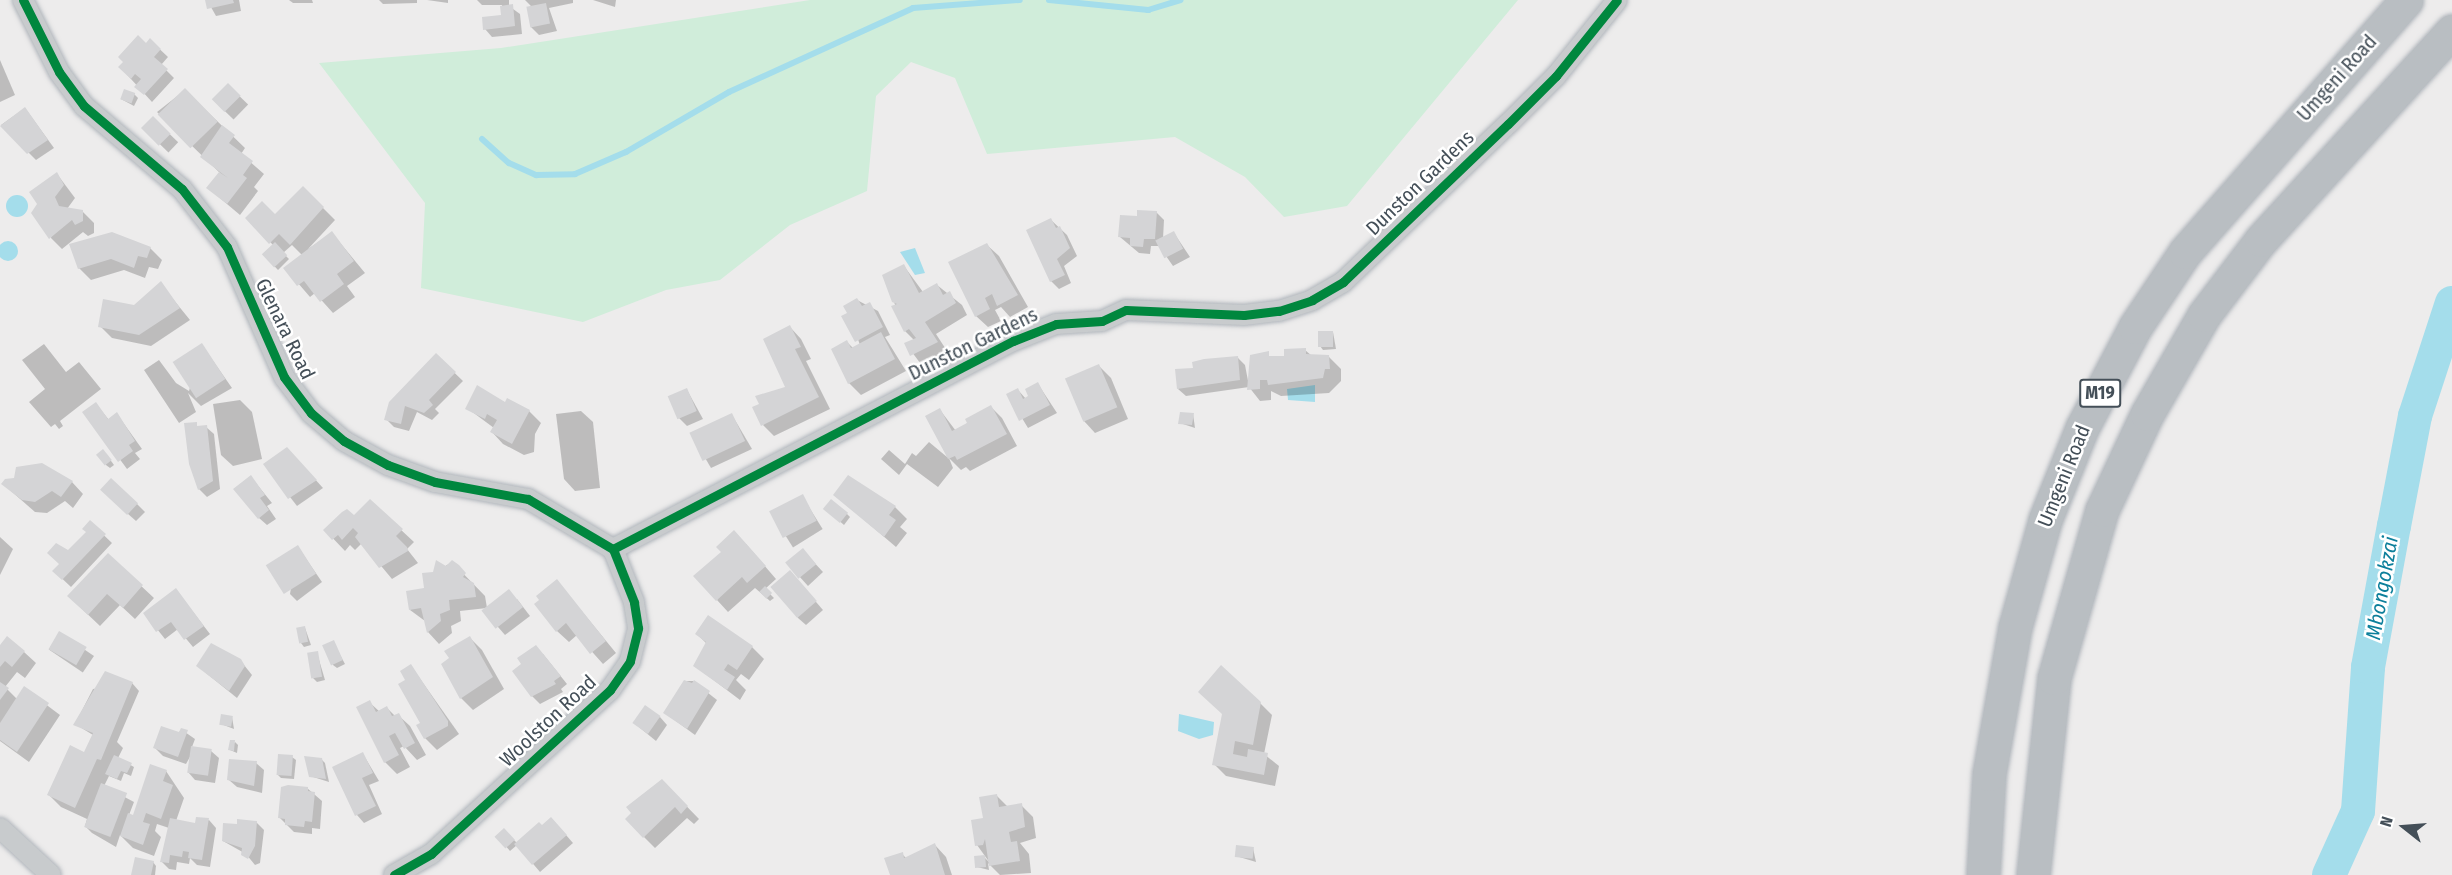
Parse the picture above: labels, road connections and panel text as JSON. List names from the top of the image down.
{
  "streets": {
    "highway": ["Umgeni Road", "M19"],
    "street": ["Dunston Gardens", "Glenara Road", "Woolston Road"]
  },
  "crossings": [
    ["Dunston Gardens", "Glenara Road"],
    ["Dunston Gardens", "Woolston Road"],
    ["Glenara Road", "Woolston Road"]
  ],
  "water": ["Mbongokzai"],
  "north": "left"
}
